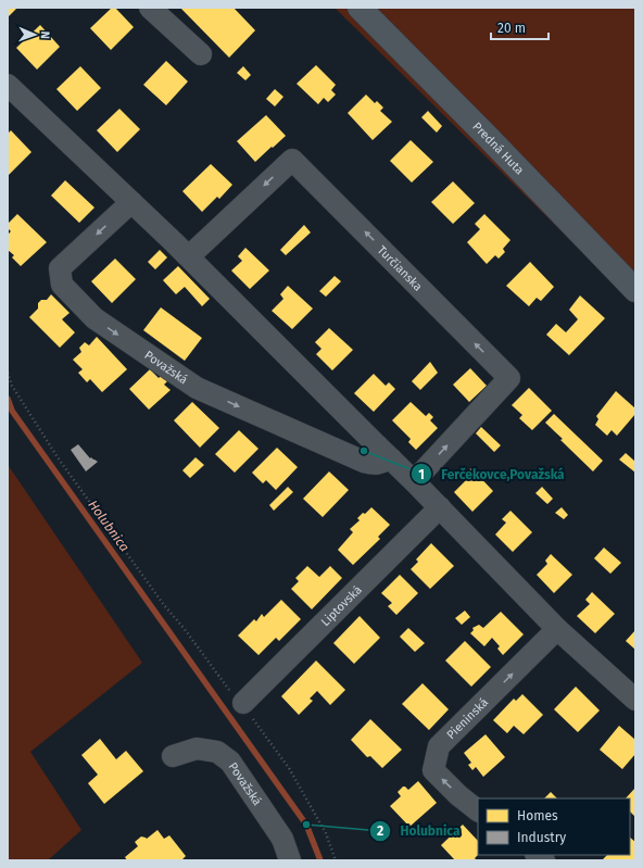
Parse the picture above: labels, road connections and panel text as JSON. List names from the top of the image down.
{
  "streets": {
    "main road": ["Predná Huta"],
    "street": [
      "Turčianska",
      "Považská",
      "Liptovská",
      "Pieninská"
    ]
  },
  "water": ["Holubnica"],
  "places": ["Ferčekovce,Považská", "Holubnica"],
  "legend": ["Homes", "Industry"],
  "scale_bar": "20 m",
  "north": "right"
}
